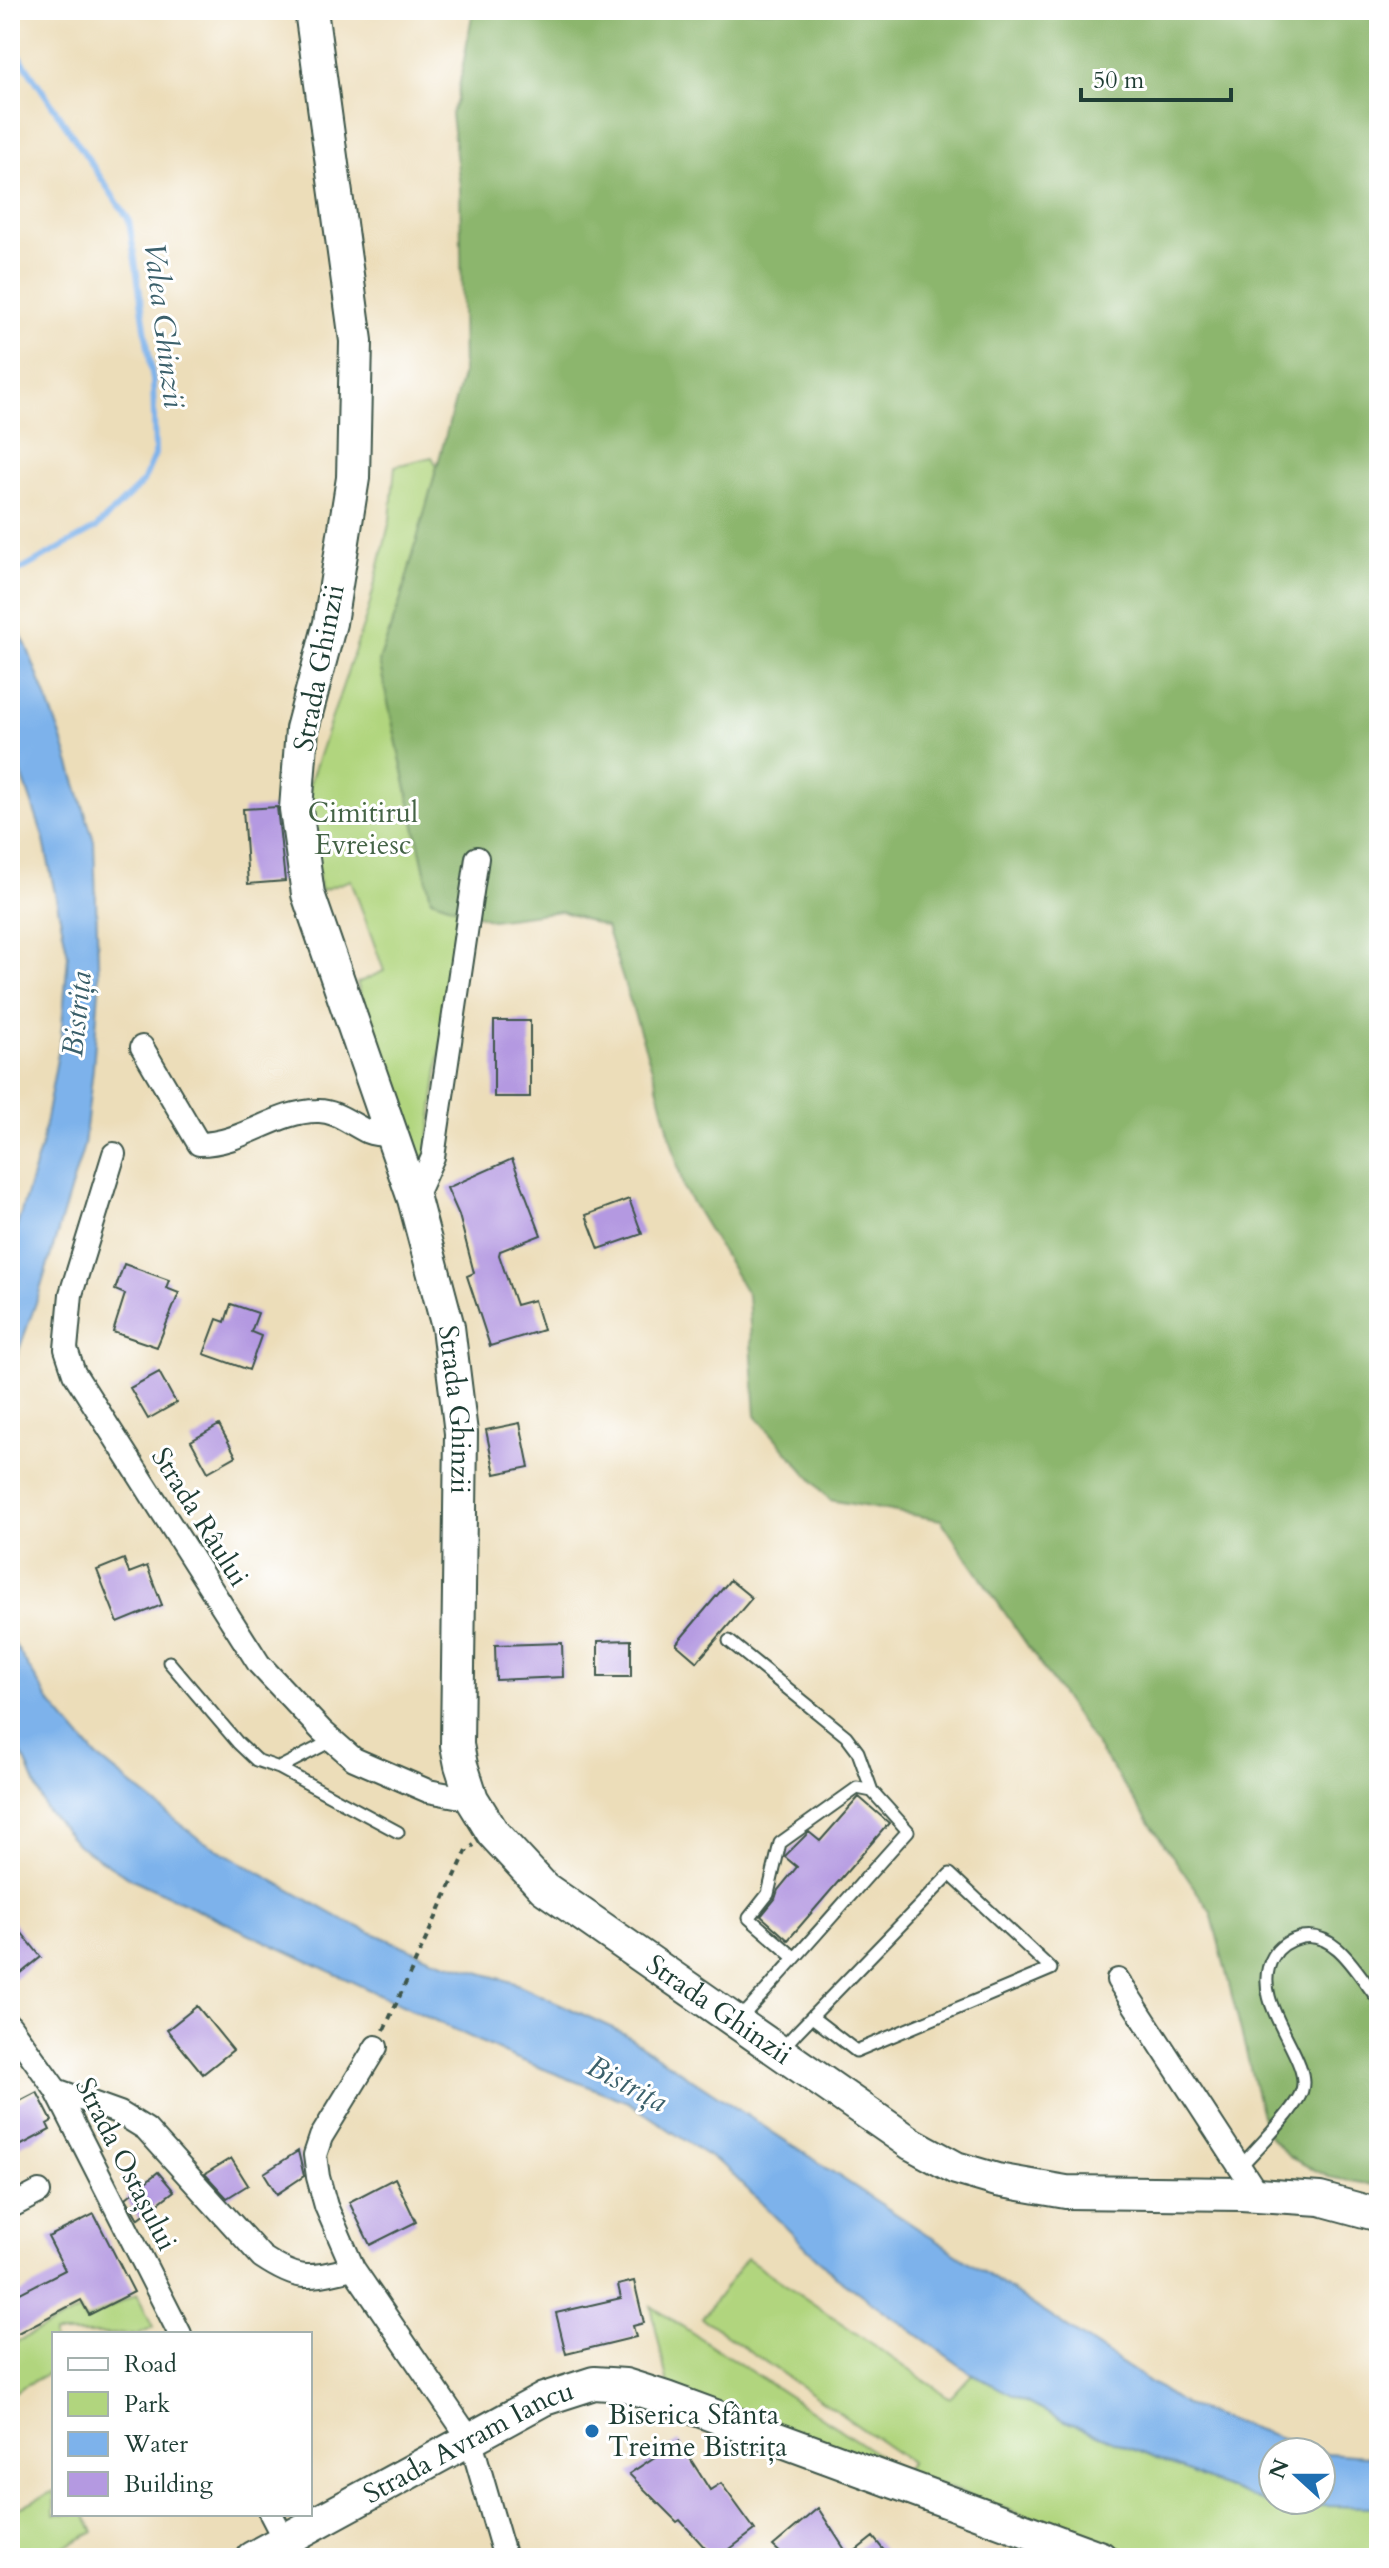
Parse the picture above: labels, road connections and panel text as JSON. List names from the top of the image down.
{
  "streets": {
    "street": [
      "Strada Ghinzii",
      "Strada Râului",
      "Strada Ostașului",
      "Strada Avram Iancu"
    ]
  },
  "crossings": [
    ["Strada Ghinzii", "Strada Râului"]
  ],
  "water": ["Valea Ghinzii", "Bistrița"],
  "parks": ["Cimitirul Evreiesc"],
  "places": ["Biserica Sfânta Treime Bistrița"],
  "legend": [
    "Road",
    "Park",
    "Water",
    "Building"
  ],
  "scale_bar": "50 m",
  "north": "left"
}
